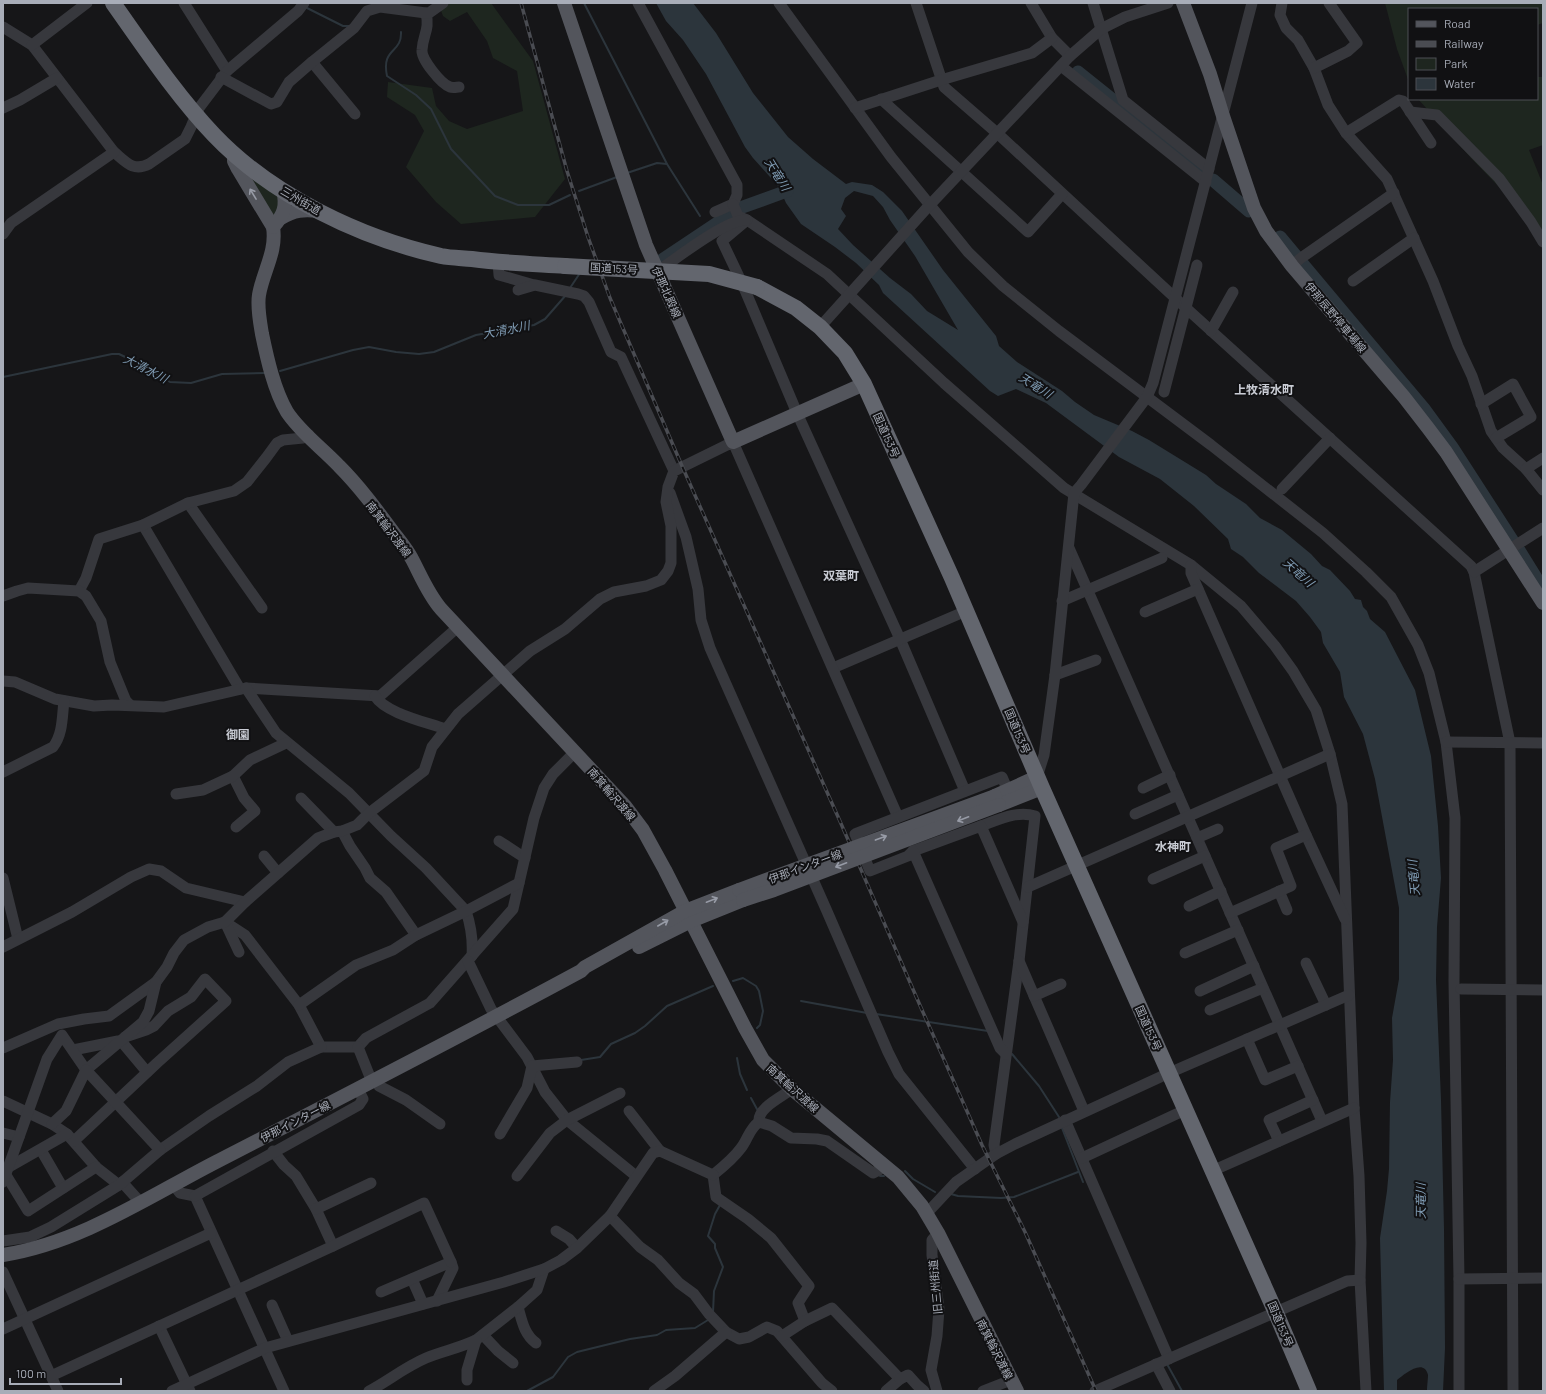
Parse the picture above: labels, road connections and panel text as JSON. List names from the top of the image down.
{
  "streets": {
    "highway": ["三州街道", "国道153号"],
    "main road": [
      "伊那北殿線",
      "伊那辰野停車場線",
      "南箕輪沢渡線",
      "伊那インター線"
    ],
    "street": ["旧三州街道"]
  },
  "crossings": [
    ["三州街道", "国道153号"],
    ["三州街道", "南箕輪沢渡線"],
    ["国道153号", "伊那インター線"],
    ["南箕輪沢渡線", "伊那インター線"],
    ["南箕輪沢渡線", "旧三州街道"]
  ],
  "districts": [
    "上牧清水町",
    "双葉町",
    "御園",
    "水神町"
  ],
  "water": ["天竜川", "大清水川"],
  "legend": [
    "Road",
    "Railway",
    "Park",
    "Water"
  ],
  "scale_bar": "100 m"
}
